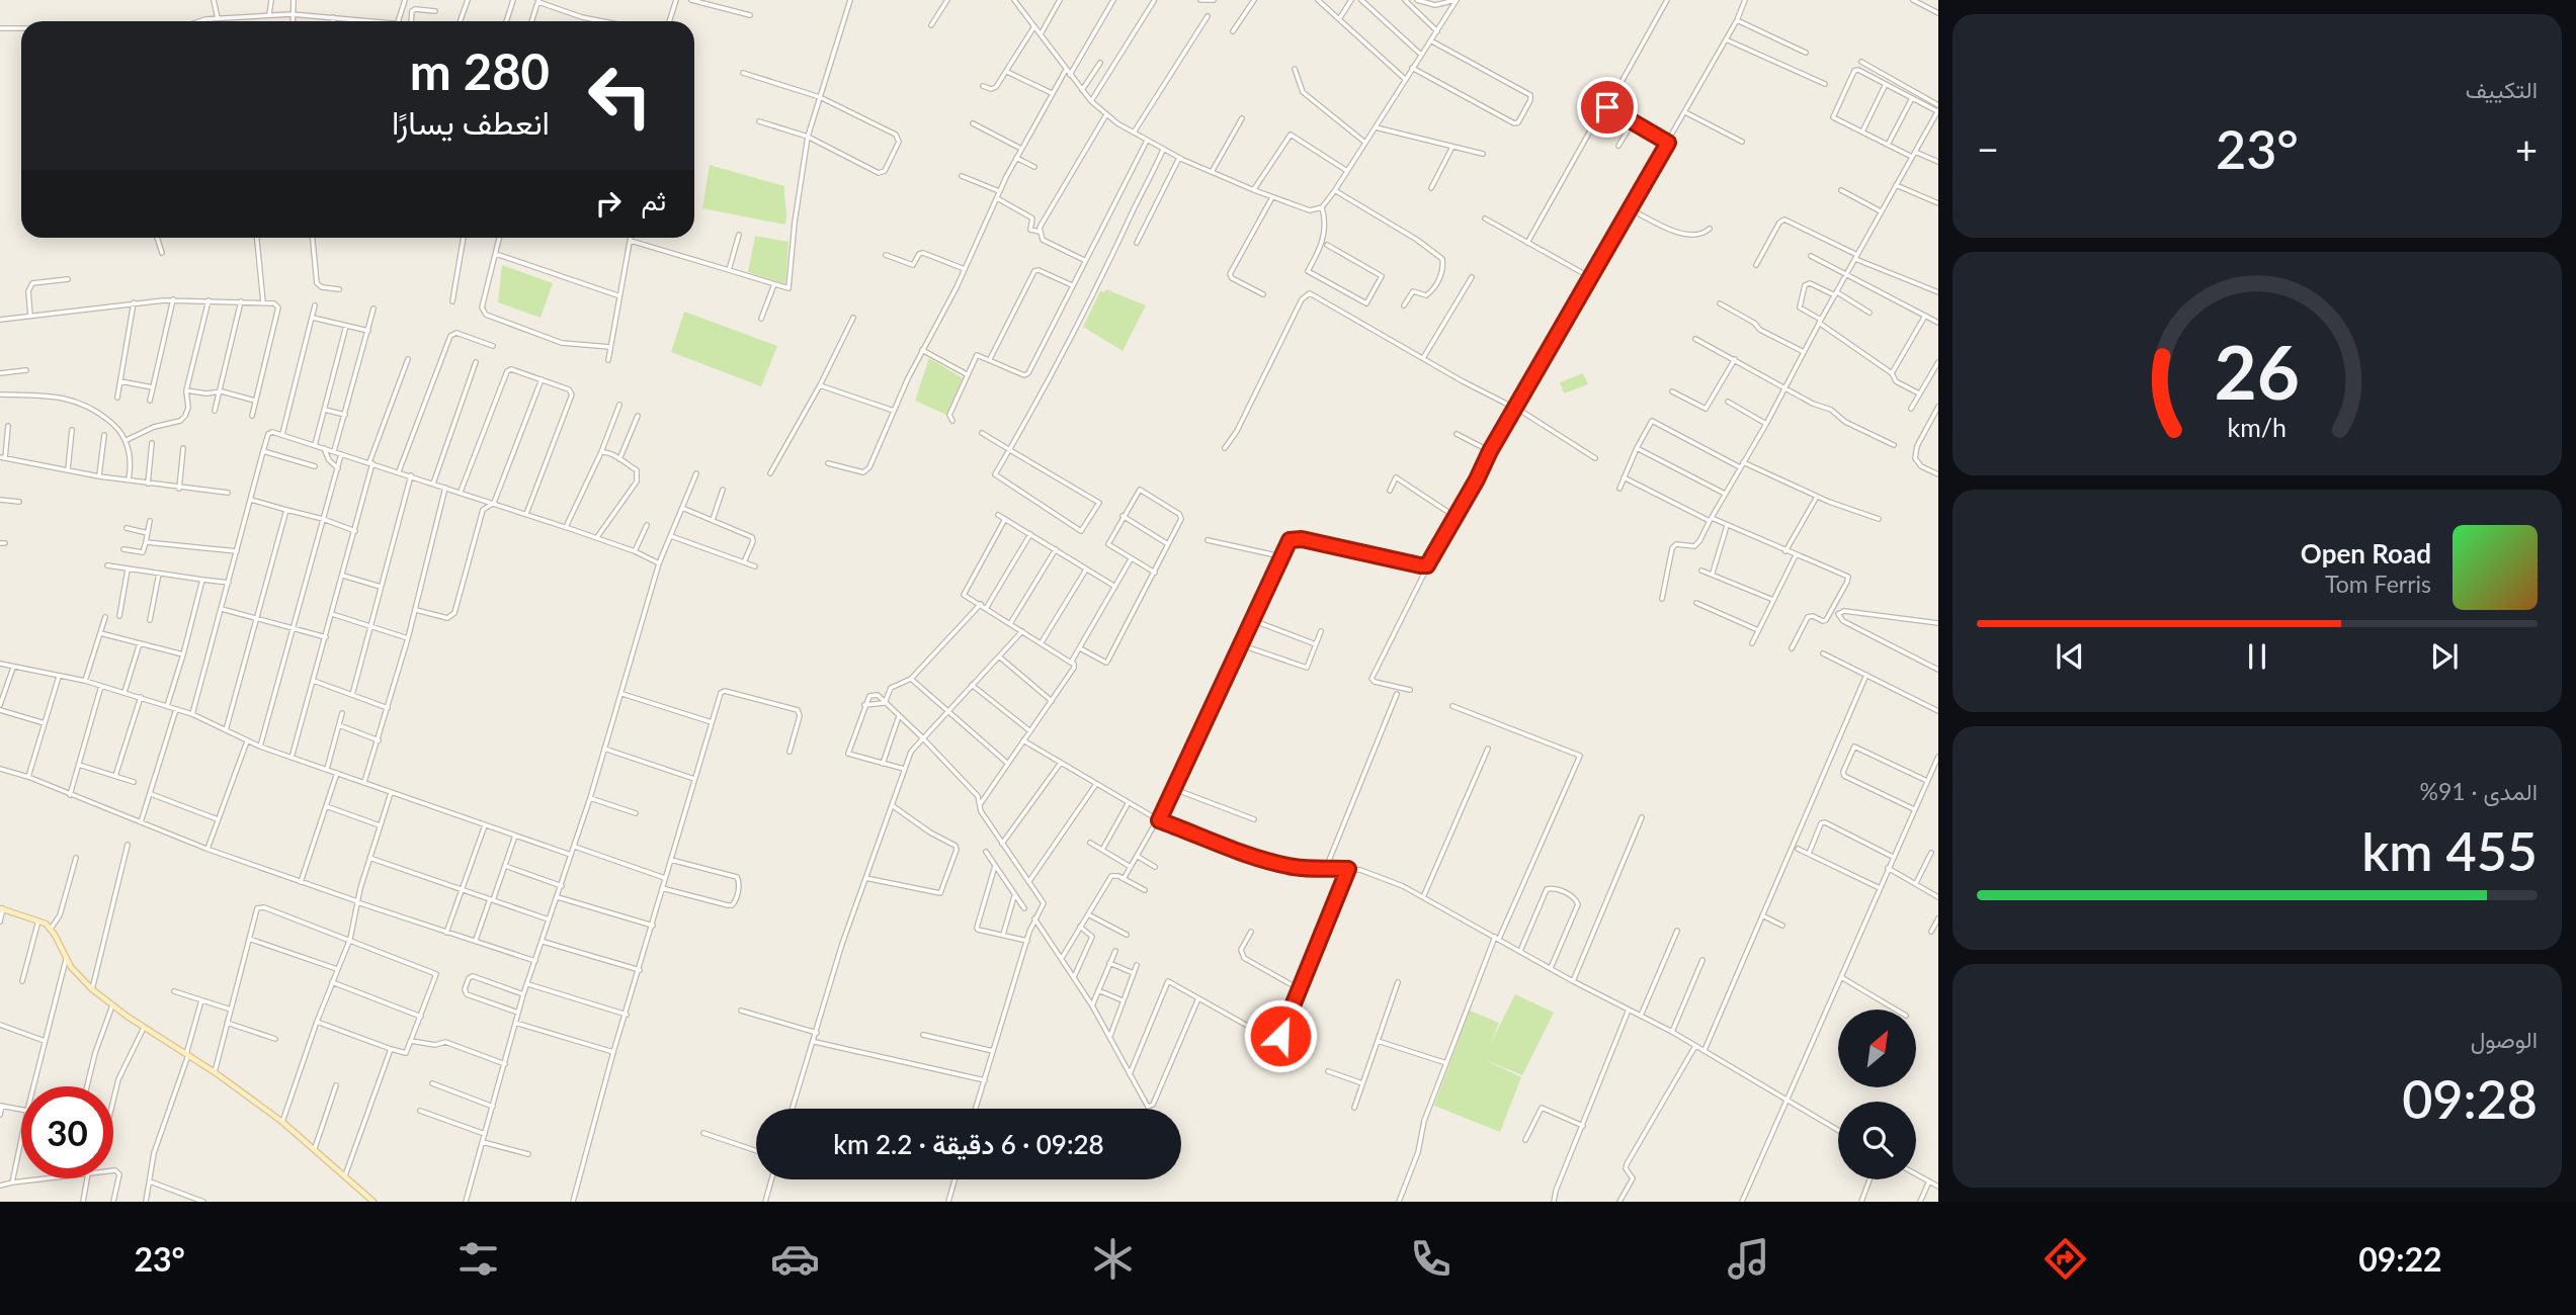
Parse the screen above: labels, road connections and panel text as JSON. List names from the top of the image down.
{
  "north": "top right",
  "page": {
    "tile": [
      "التكييف",
      ["المدى · 91%", "455 km"],
      ["الوصول", "09:28"]
    ],
    "turn": ["280 m", "انعطف يسارًا"],
    "heat": ["−", "23°", "+"],
    "then": "ثم",
    "song": ["Open Road", "Tom Ferris"],
    "limit": "30",
    "trip": "09:28 · 6 دقيقة · 2.2 km",
    "tabs": ["09:22", "23°"],
    "gauge": ["26", "km/h"]
  }
}
